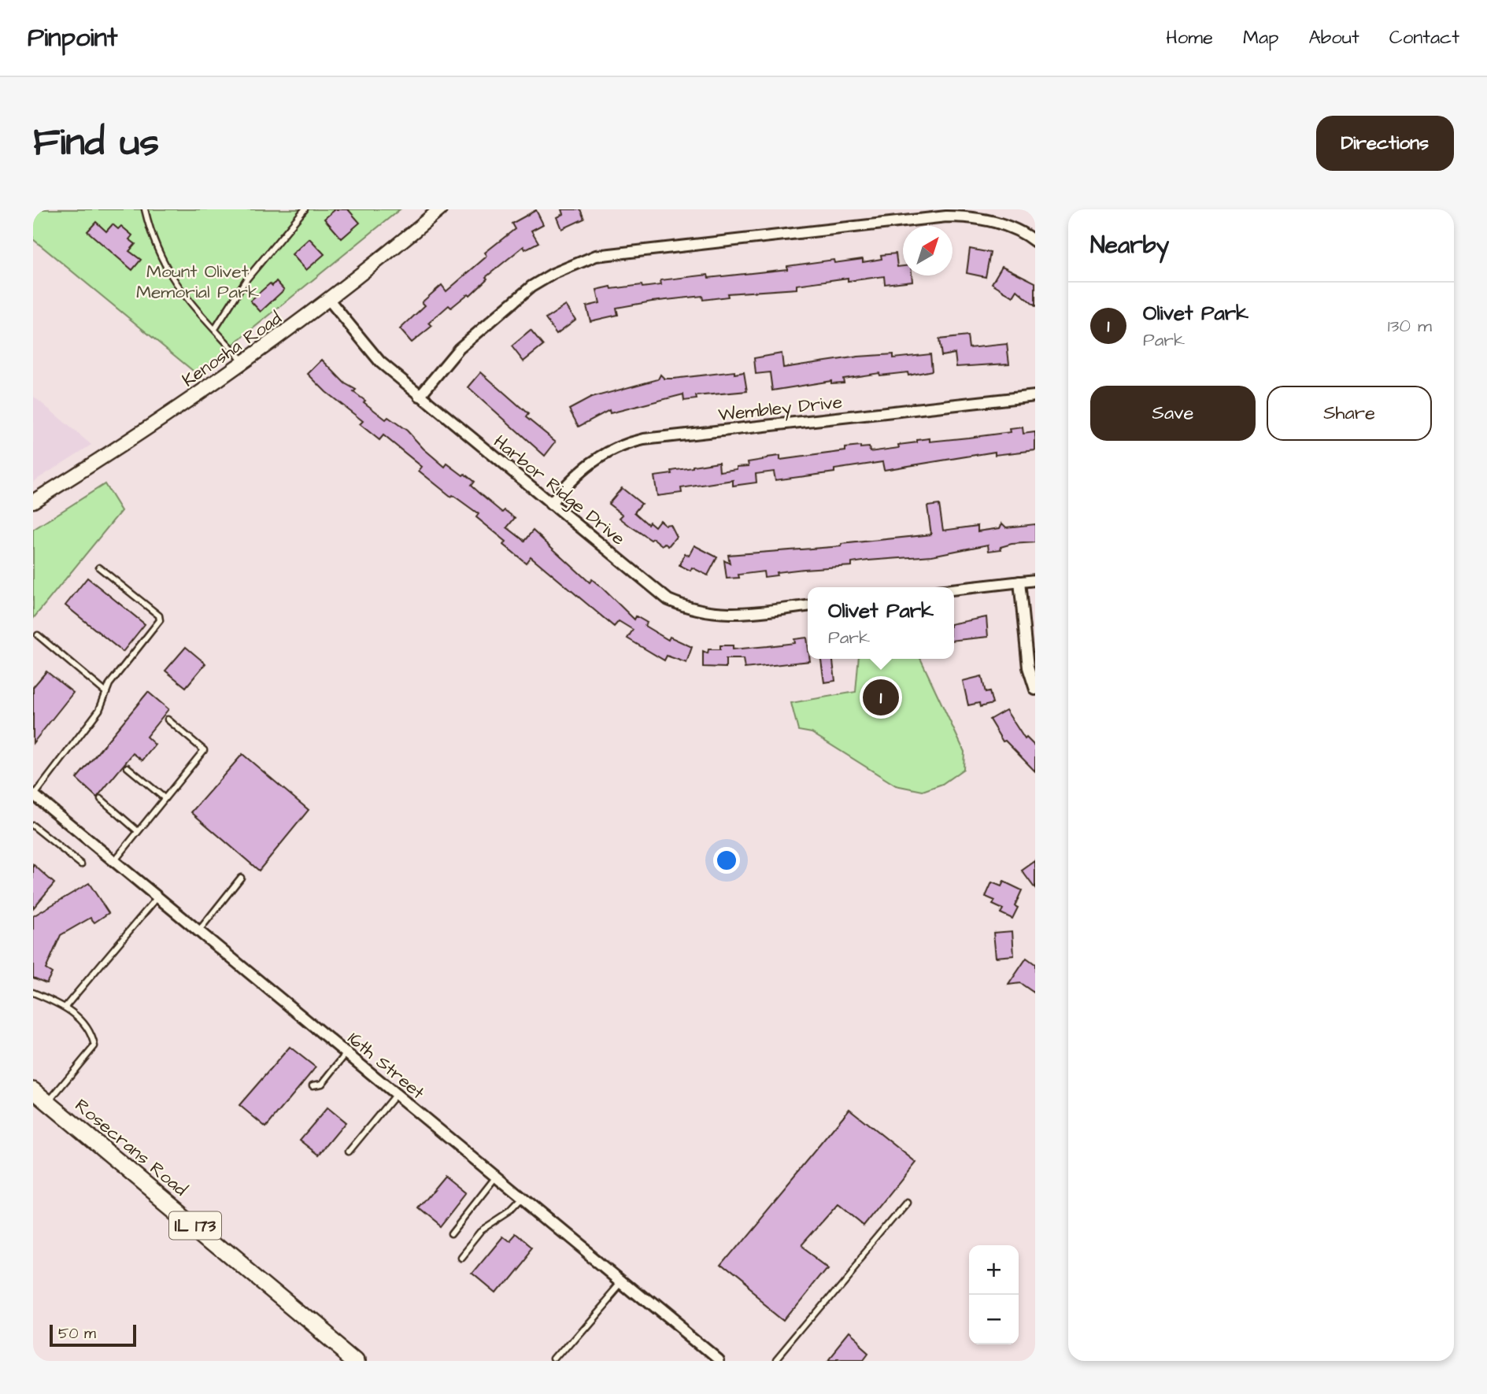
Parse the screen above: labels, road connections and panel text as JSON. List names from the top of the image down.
{
  "streets": {
    "main road": ["Rosecrans Road", "IL 173"],
    "street": [
      "Kenosha Road",
      "Wembley Drive",
      "Harbor Ridge Drive",
      "16th Street"
    ]
  },
  "crossings": [
    ["Kenosha Road", "Harbor Ridge Drive"],
    ["Wembley Drive", "Harbor Ridge Drive"]
  ],
  "parks": ["Mount Olivet Memorial Park"],
  "scale_bar": "50 m",
  "north": "top right",
  "page": {
    "header": "Pinpoint",
    "nav": [
      "Home",
      "Map",
      "About",
      "Contact"
    ],
    "buttons": [
      "Directions",
      ["Save", "Share"]
    ],
    "title": "Find us",
    "heading": "Nearby",
    "list": [
      {
        "mark": "1",
        "name": "Olivet Park",
        "note": "Park",
        "value": "130 m"
      }
    ],
    "popup": ["Olivet Park", "Park"],
    "pins": "1",
    "map_buttons": ["+", "−"],
    "scale": "50 m"
  }
}
